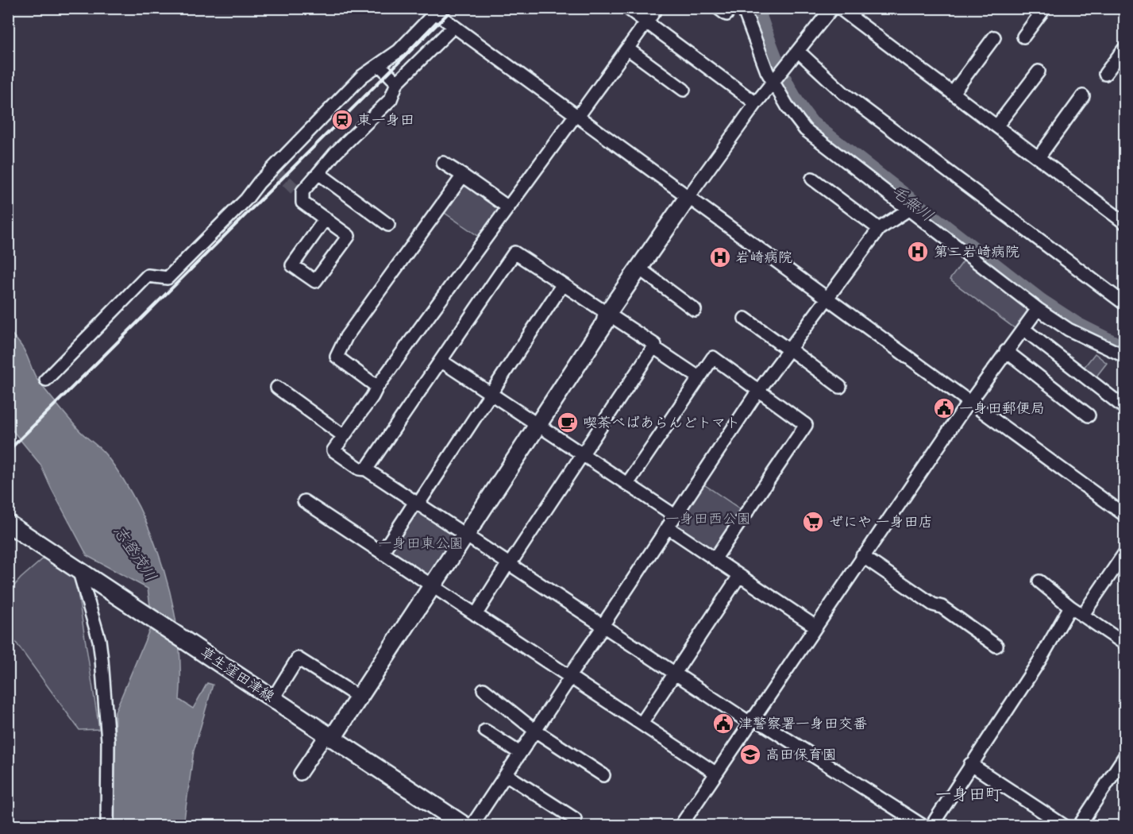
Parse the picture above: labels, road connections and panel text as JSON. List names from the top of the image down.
{
  "streets": {
    "street": ["草生窪田津線"]
  },
  "districts": ["一身田町"],
  "water": ["毛無川", "志登茂川"],
  "parks": ["一身田西公園", "一身田東公園"],
  "places": {
    "station": ["東一身田"],
    "hospital": ["第二岩崎病院", "岩崎病院"],
    "public building": ["一身田郵便局", "津警察署一身田交番"],
    "cafe": ["喫茶べぱあらんどトマト"],
    "supermarket": ["ぜにや 一身田店"],
    "school or university": ["高田保育園"]
  }
}
